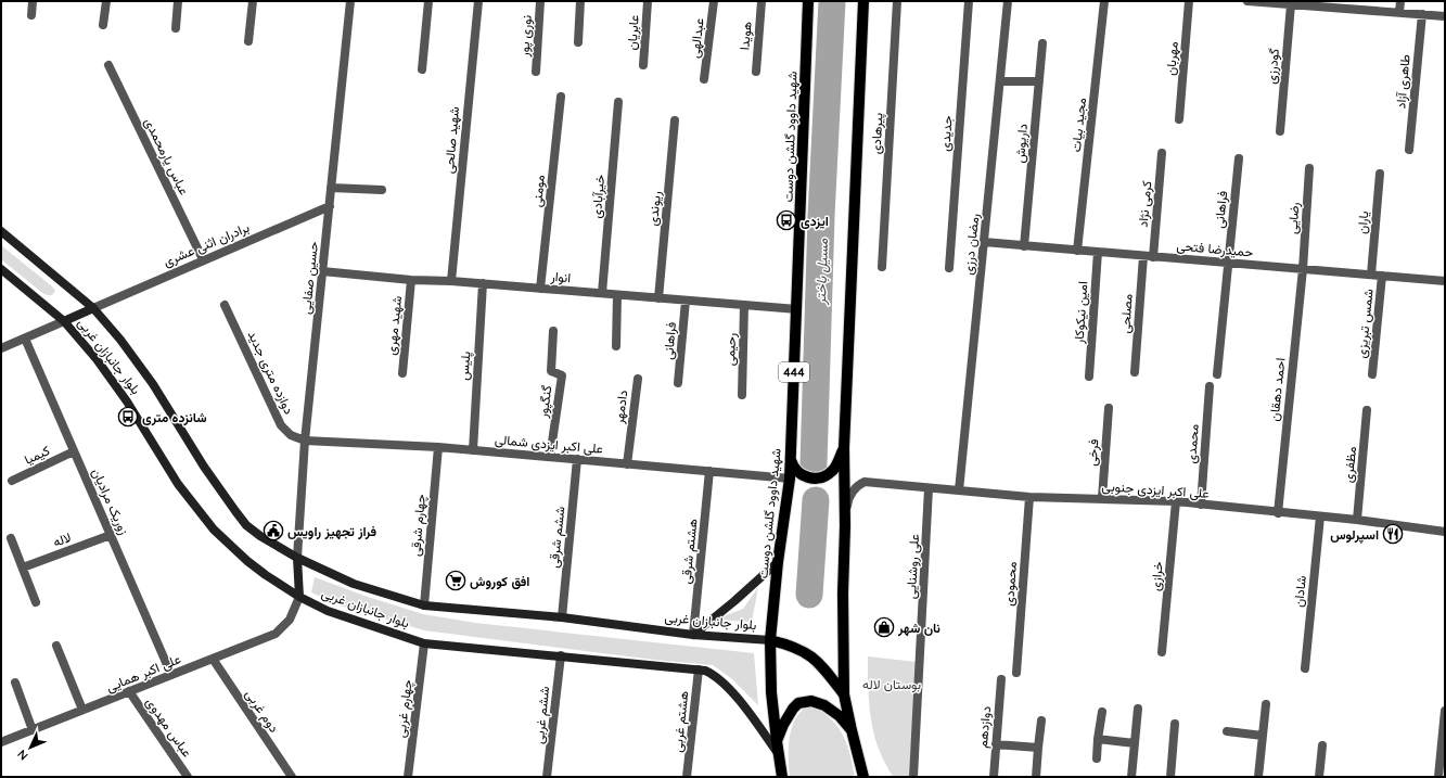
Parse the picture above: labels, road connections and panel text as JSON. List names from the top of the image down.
{
  "streets": {
    "main road": ["شهید داوود گلشن دوست", "بلوار جانبازان غربی", "444"],
    "street": [
      "عابریان",
      "نوری پور",
      "هویدا",
      "عبدالهی",
      "مهربان",
      "گودرزی",
      "طاهری آزاد",
      "مجید بیات",
      "پیرهادی",
      "جدیدی",
      "شهید صالحی",
      "داریوش",
      "عباس یارمحمدی",
      "مومنی",
      "خیرآبادی",
      "کرمی نژاد",
      "ریوندی",
      "فراهانی",
      "رضایی",
      "یاران",
      "برادران اثنی عشری",
      "رمضان درزی",
      "حمیدرضا فتحی",
      "انوار",
      "حسین صفایی",
      "امین نیکوکار",
      "مصلحی",
      "شمس تبریزی",
      "شهید مهری",
      "رحیمی",
      "پلیس",
      "دوازده متری جدید",
      "احمد دهقان",
      "گنگپور",
      "دادمهر",
      "علی اکبر ایزدی شمالی",
      "محمدی",
      "فرخی",
      "کیمیا",
      "مظفری",
      "علی اکبر ایزدی جنوبی",
      "زوریک مرادیان",
      "چهارم شرقی",
      "ششم شرقی",
      "لاله",
      "هشتم شرقی",
      "علی روشنایی",
      "خرازی",
      "محمودی",
      "شادان",
      "علی اکبر همایی",
      "چهارم غربی",
      "دوم غربی",
      "ششم غربی",
      "هشتم غربی",
      "عباس مهدوی",
      "دوازدهم"
    ]
  },
  "crossings": [
    ["مجید بیات", "حمیدرضا فتحی"],
    ["شهید داوود گلشن دوست", "انوار"],
    ["شهید داوود گلشن دوست", "بلوار جانبازان غربی"],
    ["شهید داوود گلشن دوست", "علی اکبر ایزدی شمالی"],
    ["شهید صالحی", "انوار"],
    ["داریوش", "حمیدرضا فتحی"],
    ["عباس یارمحمدی", "برادران اثنی عشری"],
    ["مومنی", "انوار"],
    ["خیرآبادی", "انوار"],
    ["کرمی نژاد", "حمیدرضا فتحی"],
    ["ریوندی", "انوار"],
    ["فراهانی", "حمیدرضا فتحی"],
    ["فراهانی", "انوار"],
    ["رضایی", "حمیدرضا فتحی"],
    ["رضایی", "احمد دهقان"],
    ["یاران", "حمیدرضا فتحی"],
    ["برادران اثنی عشری", "حسین صفایی"],
    ["برادران اثنی عشری", "بلوار جانبازان غربی"],
    ["رمضان درزی", "حمیدرضا فتحی"],
    ["رمضان درزی", "علی اکبر ایزدی جنوبی"],
    ["حمیدرضا فتحی", "امین نیکوکار"],
    ["حمیدرضا فتحی", "مصلحی"],
    ["حمیدرضا فتحی", "شمس تبریزی"],
    ["حمیدرضا فتحی", "احمد دهقان"],
    ["انوار", "حسین صفایی"],
    ["انوار", "شهید مهری"],
    ["انوار", "رحیمی"],
    ["انوار", "پلیس"],
    ["حسین صفایی", "بلوار جانبازان غربی"],
    ["حسین صفایی", "دوازده متری جدید"],
    ["حسین صفایی", "علی اکبر ایزدی شمالی"],
    ["بلوار جانبازان غربی", "چهارم شرقی"],
    ["بلوار جانبازان غربی", "ششم شرقی"],
    ["بلوار جانبازان غربی", "هشتم شرقی"],
    ["بلوار جانبازان غربی", "علی اکبر همایی"],
    ["بلوار جانبازان غربی", "چهارم غربی"],
    ["بلوار جانبازان غربی", "ششم غربی"],
    ["بلوار جانبازان غربی", "هشتم غربی"],
    ["پلیس", "علی اکبر ایزدی شمالی"],
    ["دوازده متری جدید", "علی اکبر ایزدی شمالی"],
    ["احمد دهقان", "علی اکبر ایزدی جنوبی"],
    ["گنگپور", "علی اکبر ایزدی شمالی"],
    ["دادمهر", "علی اکبر ایزدی شمالی"],
    ["علی اکبر ایزدی شمالی", "چهارم شرقی"],
    ["علی اکبر ایزدی شمالی", "ششم شرقی"],
    ["علی اکبر ایزدی شمالی", "هشتم شرقی"],
    ["محمدی", "علی اکبر ایزدی جنوبی"],
    ["فرخی", "علی اکبر ایزدی جنوبی"],
    ["کیمیا", "زوریک مرادیان"],
    ["مظفری", "علی اکبر ایزدی جنوبی"],
    ["علی اکبر ایزدی جنوبی", "علی روشنایی"],
    ["علی اکبر ایزدی جنوبی", "خرازی"],
    ["علی اکبر ایزدی جنوبی", "محمودی"],
    ["علی اکبر ایزدی جنوبی", "شادان"],
    ["زوریک مرادیان", "لاله"],
    ["زوریک مرادیان", "علی اکبر همایی"],
    ["علی اکبر همایی", "دوم غربی"],
    ["علی اکبر همایی", "عباس مهدوی"]
  ],
  "water": ["مسیل باختر"],
  "parks": ["بوستان لاله"],
  "places": {
    "bus stop": ["ایزدی", "شانزده متری"],
    "public building": ["فراز تجهیز راویس"],
    "restaurant": ["اسپرلوس"],
    "supermarket": ["افق کوروش"],
    "shop": ["نان شهر"]
  },
  "north": "bottom left"
}
